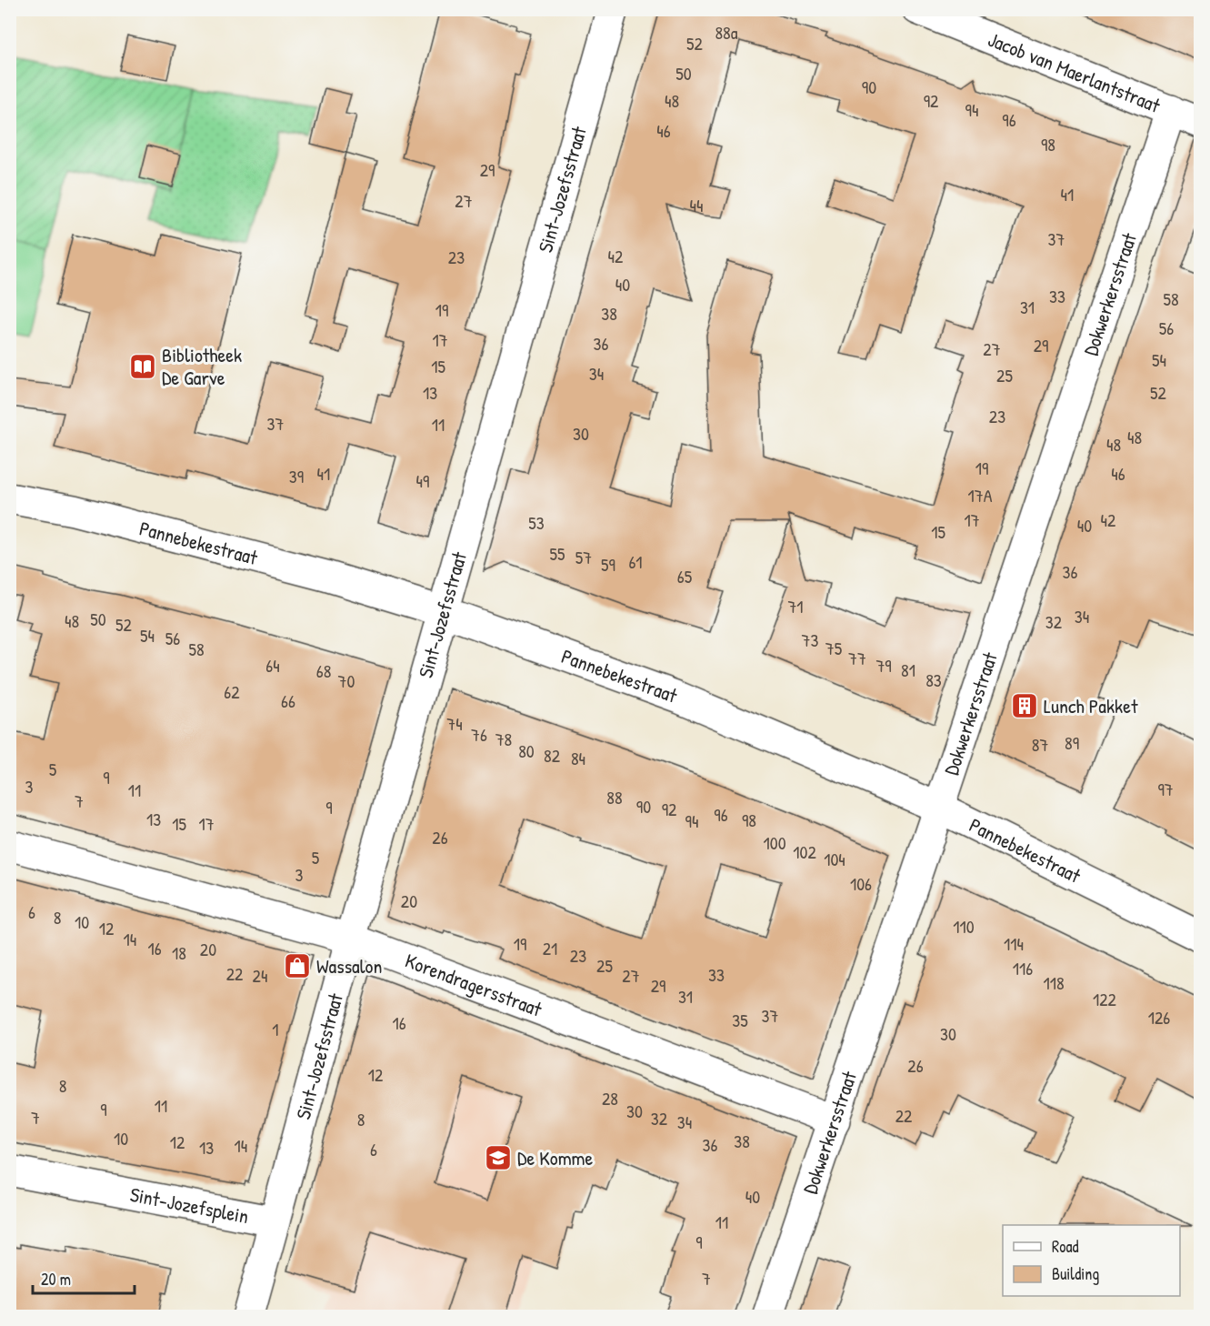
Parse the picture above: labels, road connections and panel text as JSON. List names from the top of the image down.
{
  "streets": {
    "street": [
      "Jacob van Maerlantstraat",
      "Sint-Jozefsstraat",
      "Dokwerkersstraat",
      "Pannebekestraat",
      "Korendragersstraat",
      "Sint-Jozefsplein"
    ]
  },
  "crossings": [
    ["Jacob van Maerlantstraat", "Dokwerkersstraat"],
    ["Sint-Jozefsstraat", "Pannebekestraat"],
    ["Sint-Jozefsstraat", "Korendragersstraat"],
    ["Sint-Jozefsstraat", "Sint-Jozefsplein"],
    ["Dokwerkersstraat", "Pannebekestraat"],
    ["Dokwerkersstraat", "Korendragersstraat"]
  ],
  "places": {
    "library": ["Bibliotheek De Garve"],
    "building": ["Lunch Pakket"],
    "shop": ["Wassalon"],
    "school or university": ["De Komme"]
  },
  "house_numbers": [
    "88a",
    "52",
    "50",
    "90",
    "48",
    "92",
    "94",
    "96",
    "46",
    "98",
    "29",
    "41",
    "27",
    "44",
    "37",
    "42",
    "23",
    "40",
    "33",
    "58",
    "31",
    "19",
    "38",
    "56",
    "17",
    "36",
    "29",
    "27",
    "54",
    "15",
    "34",
    "25",
    "13",
    "52",
    "23",
    "37",
    "11",
    "30",
    "48",
    "48",
    "19",
    "41",
    "46",
    "39",
    "49",
    "17A",
    "17",
    "42",
    "53",
    "40",
    "15",
    "55",
    "57",
    "61",
    "59",
    "36",
    "65",
    "71",
    "34",
    "50",
    "48",
    "32",
    "52",
    "54",
    "56",
    "73",
    "75",
    "58",
    "77",
    "64",
    "79",
    "81",
    "68",
    "83",
    "70",
    "62",
    "66",
    "74",
    "76",
    "78",
    "89",
    "87",
    "80",
    "82",
    "84",
    "5",
    "9",
    "3",
    "97",
    "11",
    "88",
    "7",
    "90",
    "9",
    "92",
    "96",
    "13",
    "98",
    "94",
    "15",
    "17",
    "26",
    "100",
    "102",
    "5",
    "104",
    "3",
    "106",
    "20",
    "6",
    "8",
    "10",
    "110",
    "12",
    "14",
    "19",
    "114",
    "16",
    "21",
    "20",
    "18",
    "23",
    "25",
    "116",
    "22",
    "33",
    "24",
    "27",
    "118",
    "29",
    "31",
    "122",
    "37",
    "126",
    "35",
    "16",
    "1",
    "30",
    "26",
    "12",
    "8",
    "28",
    "11",
    "9",
    "30",
    "22",
    "7",
    "32",
    "8",
    "34",
    "10",
    "38",
    "12",
    "36",
    "14",
    "13",
    "6",
    "40",
    "11",
    "9",
    "7"
  ],
  "legend": ["Road", "Building"],
  "scale_bar": "20 m"
}
